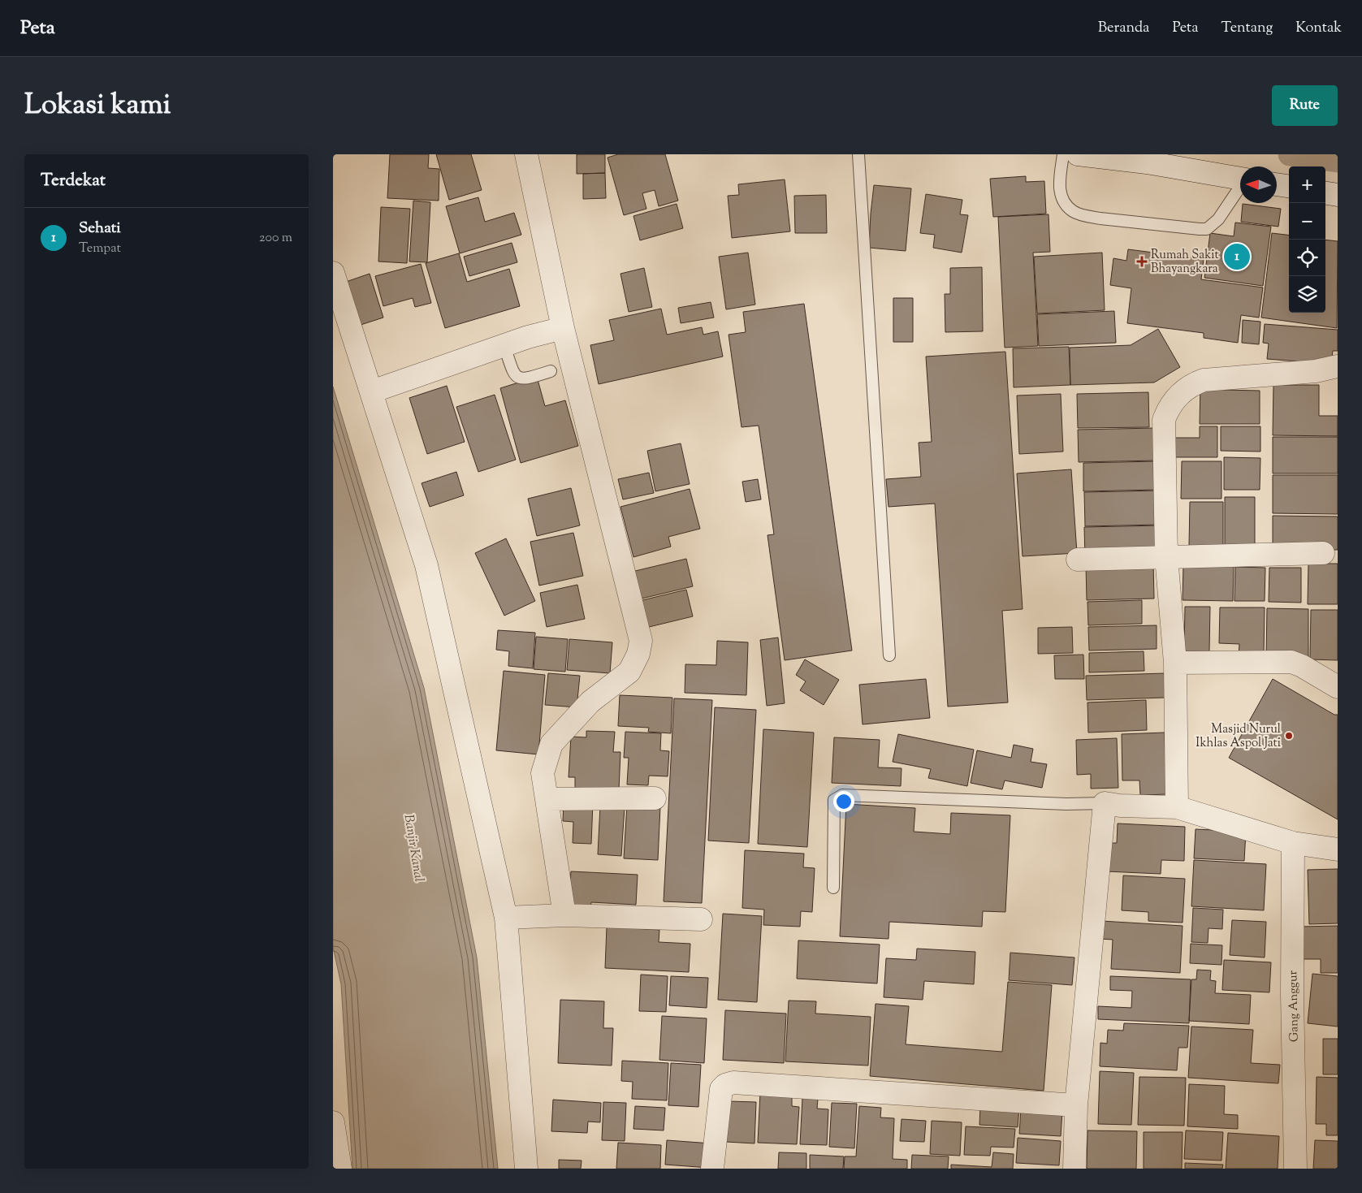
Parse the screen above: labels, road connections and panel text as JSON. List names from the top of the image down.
{
  "streets": {
    "street": ["Gang Anggur"]
  },
  "water": ["Banjir Kanal"],
  "places": {
    "health": ["Rumah Sakit Bhayangkara"],
    "other": ["Masjid Nurul Ikhlas Aspol Jati"]
  },
  "north": "left",
  "page": {
    "header": "Peta",
    "nav": [
      "Beranda",
      "Peta",
      "Tentang",
      "Kontak"
    ],
    "title": "Lokasi kami",
    "buttons": "Rute",
    "heading": "Terdekat",
    "map_buttons": ["+", "−"],
    "list": [
      {
        "mark": "1",
        "name": "Sehati",
        "note": "Tempat",
        "value": "200 m"
      }
    ],
    "pins": "1"
  }
}
